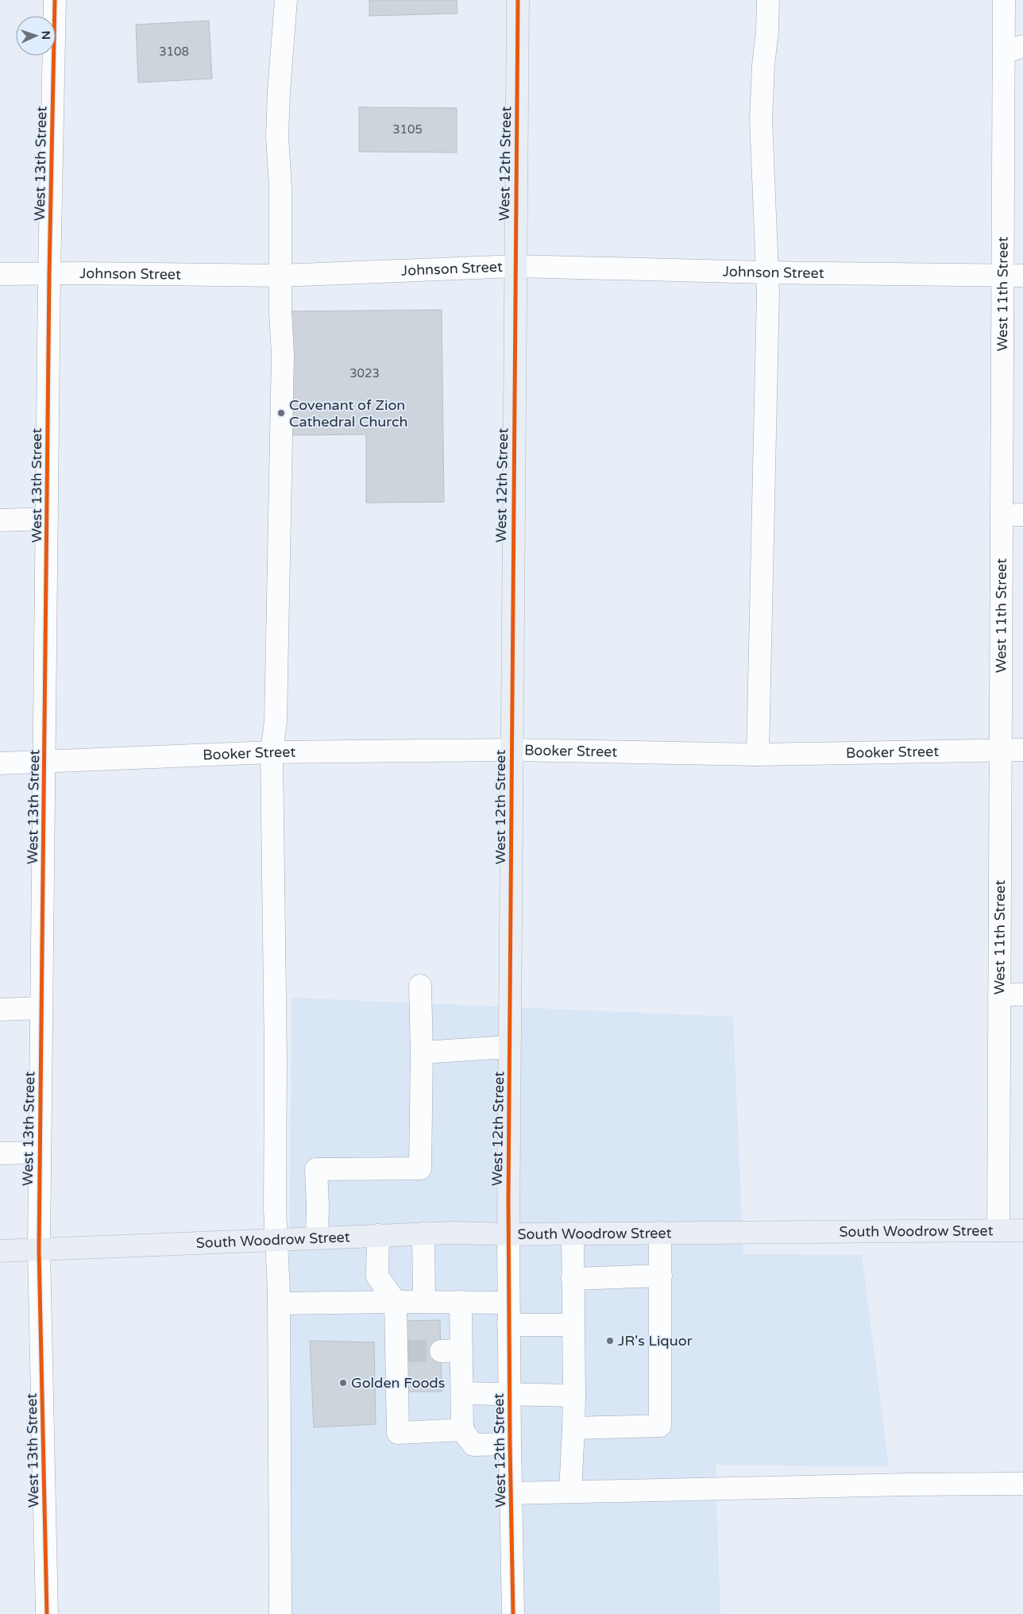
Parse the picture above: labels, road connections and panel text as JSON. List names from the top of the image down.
{
  "streets": {
    "main road": ["West 12th Street", "South Woodrow Street"],
    "street": [
      "West 13th Street",
      "Johnson Street",
      "West 11th Street",
      "Booker Street"
    ]
  },
  "crossings": [
    ["West 13th Street", "Johnson Street"],
    ["West 13th Street", "Booker Street"],
    ["West 13th Street", "South Woodrow Street"],
    ["West 12th Street", "Johnson Street"],
    ["West 12th Street", "Booker Street"],
    ["West 12th Street", "South Woodrow Street"],
    ["Johnson Street", "West 11th Street"],
    ["West 11th Street", "Booker Street"],
    ["West 11th Street", "South Woodrow Street"]
  ],
  "places": ["Covenant of Zion Cathedral Church", "JR's Liquor", "Golden Foods"],
  "house_numbers": ["3108", "3105", "3023"],
  "north": "right"
}
